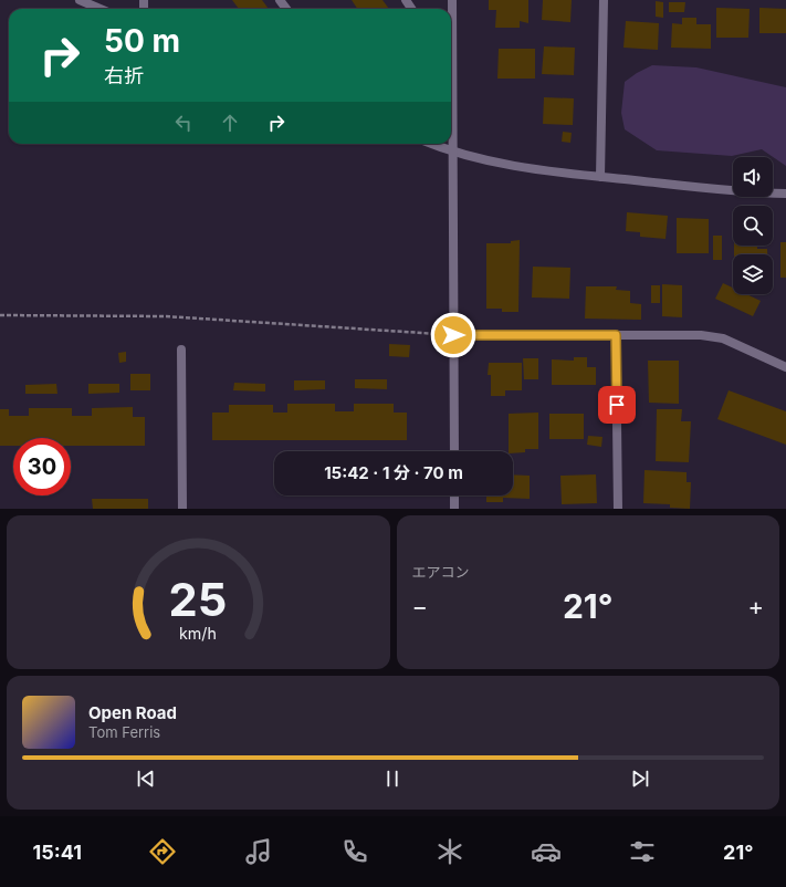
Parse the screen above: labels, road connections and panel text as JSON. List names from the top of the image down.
{
  "page": {
    "turn": ["50 m", "右折"],
    "limit": "30",
    "trip": "15:42 · 1 分 · 70 m",
    "tile": "エアコン",
    "heat": ["−", "21°", "+"],
    "song": ["Open Road", "Tom Ferris"],
    "tabs": ["15:41", "21°"],
    "gauge": ["25", "km/h"]
  }
}
